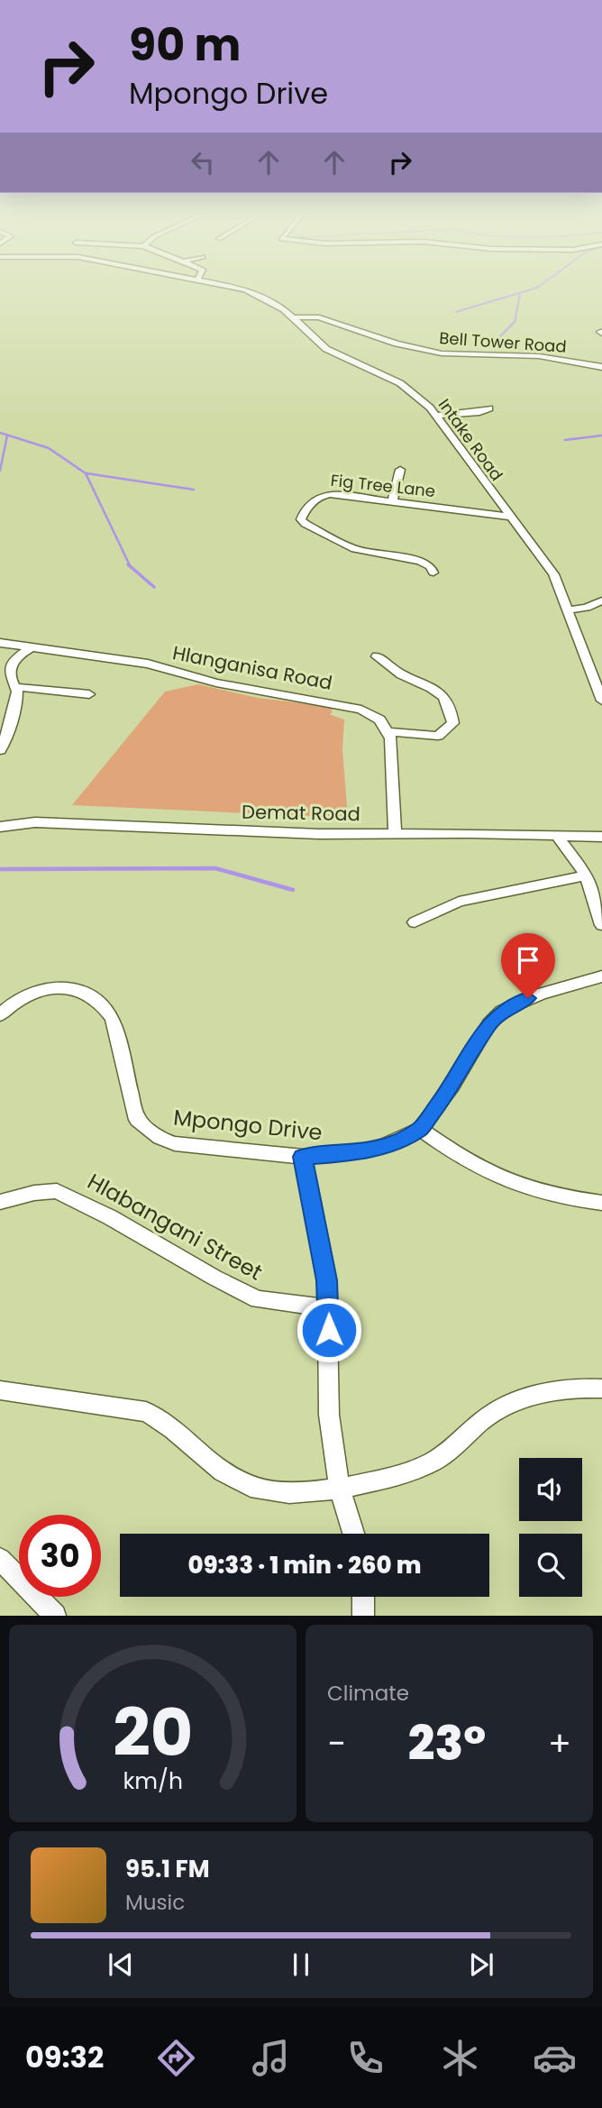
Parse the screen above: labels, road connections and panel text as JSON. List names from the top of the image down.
{
  "streets": {
    "street": [
      "Bell Tower Road",
      "Intake Road",
      "Fig Tree Lane",
      "Hlanganisa Road",
      "Demat Road",
      "Mpongo Drive",
      "Hlabangani Street"
    ]
  },
  "crossings": [
    ["Bell Tower Road", "Intake Road"],
    ["Intake Road", "Fig Tree Lane"]
  ],
  "page": {
    "turn": ["90 m", "Mpongo Drive"],
    "limit": "30",
    "trip": "09:33 · 1 min · 260 m",
    "tile": "Climate",
    "heat": ["−", "23°", "+"],
    "song": ["95.1 FM", "Music"],
    "tabs": "09:32",
    "gauge": ["20", "km/h"]
  }
}
